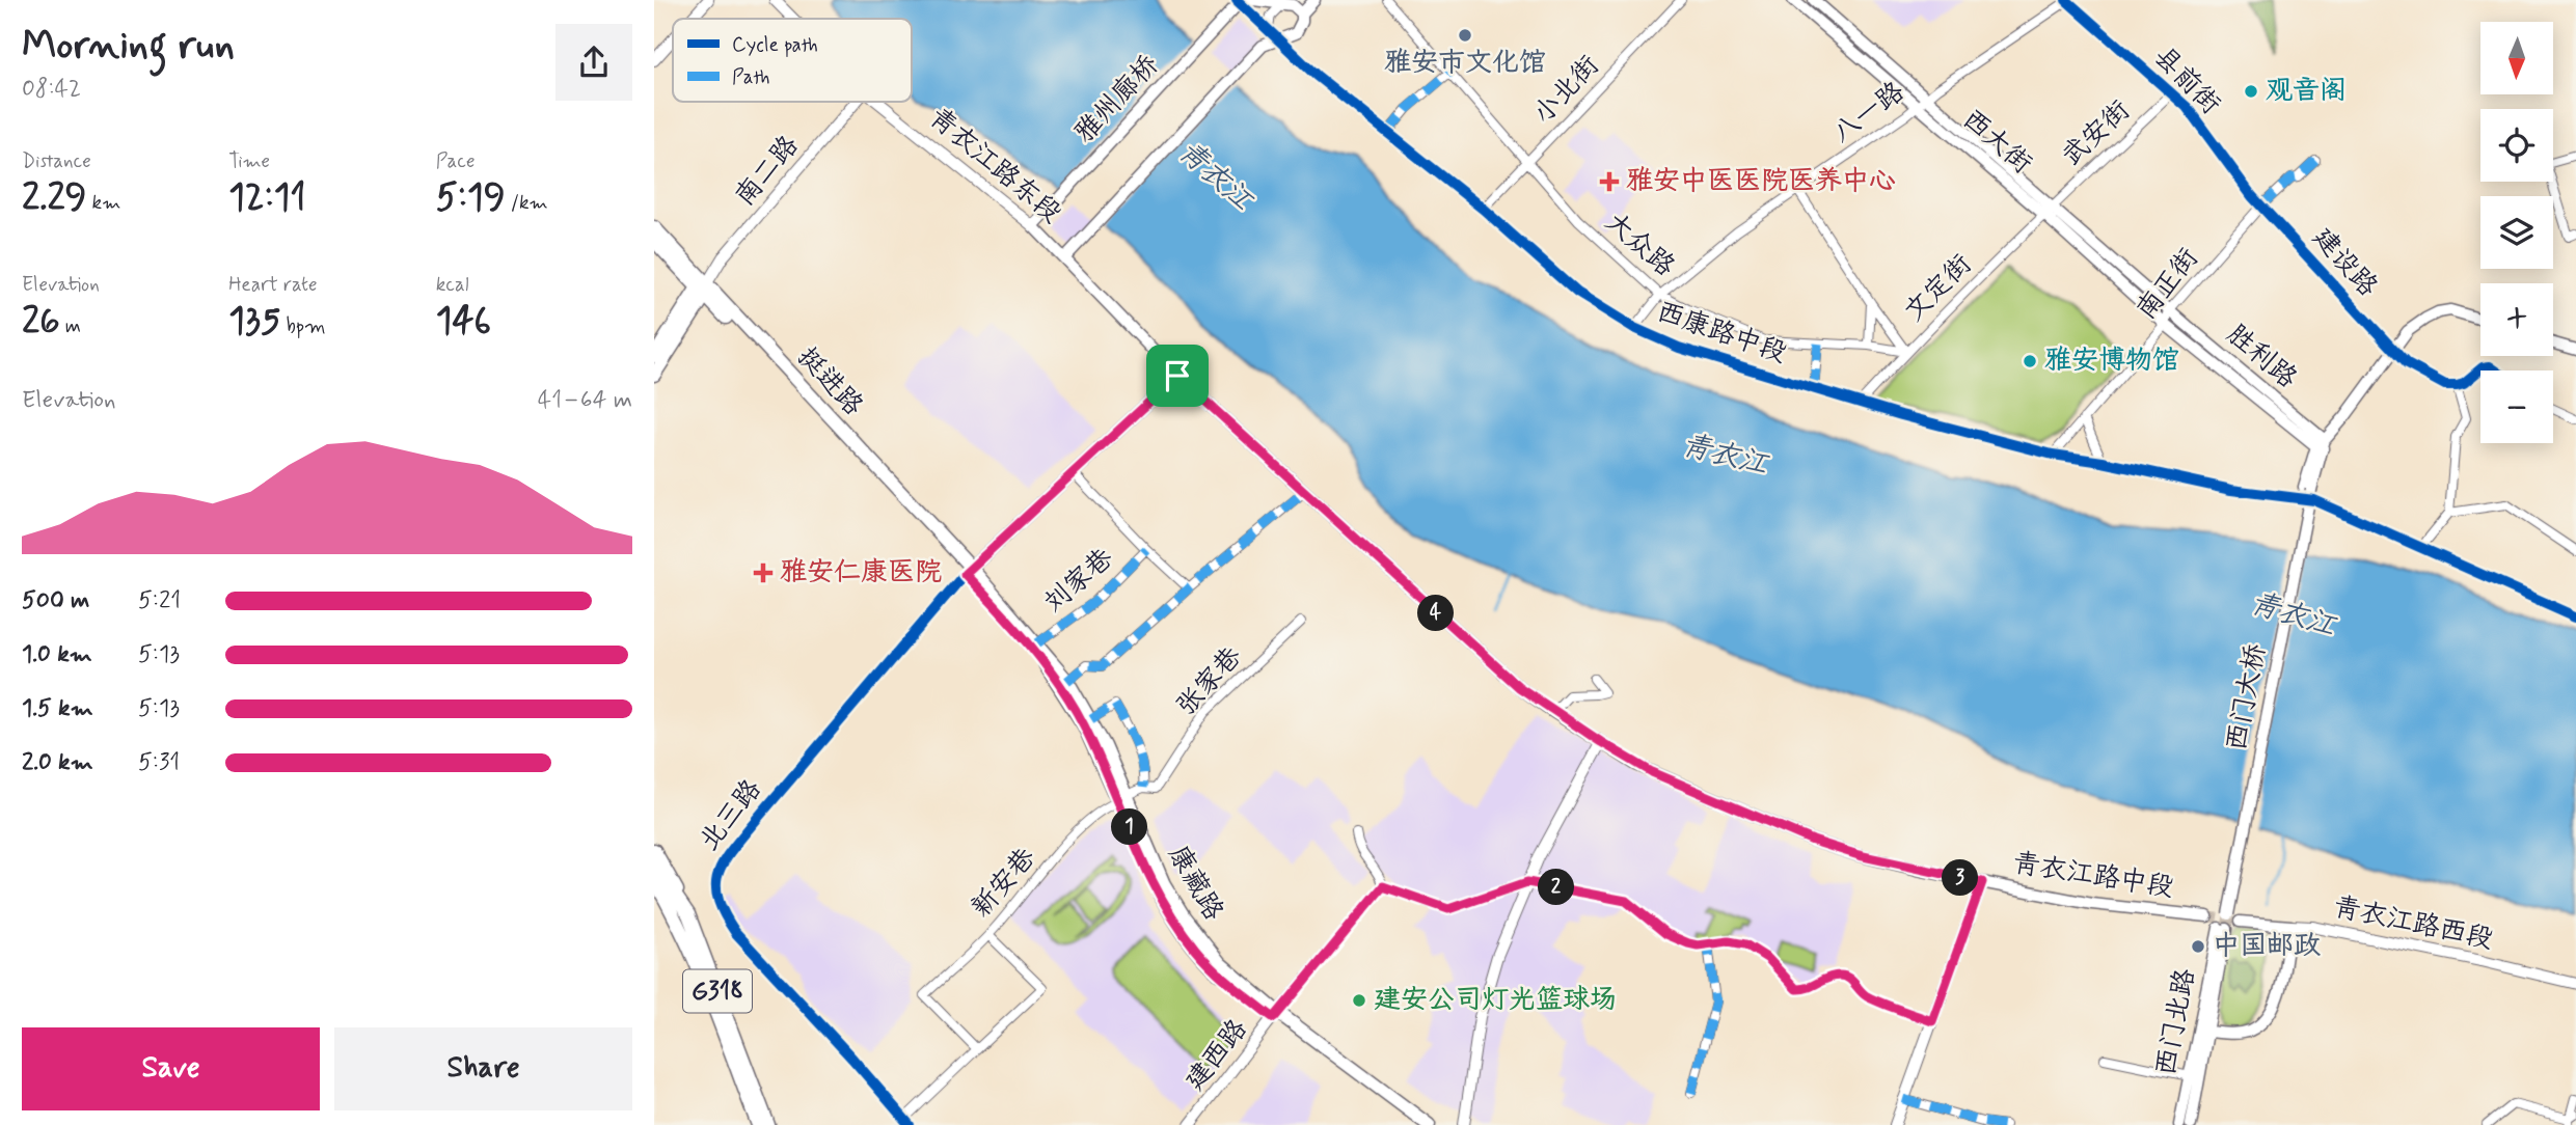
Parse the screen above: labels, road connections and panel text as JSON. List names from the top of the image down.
{
  "streets": {
    "main road": [
      "雅州廊桥",
      "西大街",
      "青衣江路东段",
      "胜利路",
      "挺进路",
      "西门大桥",
      "青衣江路中段",
      "康藏路",
      "青衣江路西段",
      "G318",
      "西门北路"
    ],
    "street": [
      "县前街",
      "小北街",
      "八一路",
      "武安街",
      "南二路",
      "大众路",
      "建设路",
      "南正街",
      "文定街",
      "西康路中段",
      "刘家巷",
      "张家巷",
      "北三路",
      "新安巷",
      "建西路"
    ]
  },
  "crossings": [
    ["县前街", "八一路"],
    ["县前街", "武安街"],
    ["县前街", "建设路"],
    ["县前街", "南正街"],
    ["小北街", "大众路"],
    ["小北街", "西康路中段"],
    ["雅州廊桥", "青衣江路东段"],
    ["雅州廊桥", "西康路中段"],
    ["八一路", "西大街"],
    ["八一路", "大众路"],
    ["八一路", "西康路中段"],
    ["武安街", "西大街"],
    ["武安街", "文定街"],
    ["西大街", "南正街"],
    ["西大街", "文定街"],
    ["西大街", "胜利路"],
    ["青衣江路东段", "青衣江路中段"],
    ["南二路", "挺进路"],
    ["大众路", "文定街"],
    ["建设路", "南正街"],
    ["南正街", "西康路中段"],
    ["南正街", "胜利路"],
    ["文定街", "西康路中段"],
    ["西康路中段", "西门大桥"],
    ["胜利路", "西门大桥"],
    ["挺进路", "北三路"],
    ["挺进路", "康藏路"],
    ["刘家巷", "康藏路"],
    ["张家巷", "新安巷"],
    ["张家巷", "康藏路"],
    ["北三路", "康藏路"],
    ["新安巷", "康藏路"],
    ["康藏路", "建西路"]
  ],
  "water": ["青衣江"],
  "places": {
    "other": [
      "雅安市文化馆",
      "观音阁",
      "雅安博物馆",
      "中国邮政",
      "建安公司灯光篮球场"
    ],
    "health": ["雅安中医医院医养中心", "雅安仁康医院"]
  },
  "legend": ["Cycle path", "Path"],
  "north": "bottom",
  "page": {
    "heading": ["Morning run", "08:42"],
    "map_buttons": ["+", "−"],
    "stats": [
      ["Distance", "2.29 km"],
      ["Time", "12:11"],
      ["Pace", "5:19 /km"],
      ["Elevation", "26 m"],
      ["Heart rate", "135 bpm"],
      ["kcal", "146"]
    ],
    "chart": ["Elevation", "41–64 m"],
    "list": [
      {
        "name": "500 m",
        "note": "5:21"
      },
      {
        "name": "1.0 km",
        "note": "5:13"
      },
      {
        "name": "1.5 km",
        "note": "5:13"
      },
      {
        "name": "2.0 km",
        "note": "5:31"
      }
    ],
    "pins": [
      "4",
      "1",
      "3",
      "2"
    ],
    "buttons": ["Save", "Share"]
  }
}
